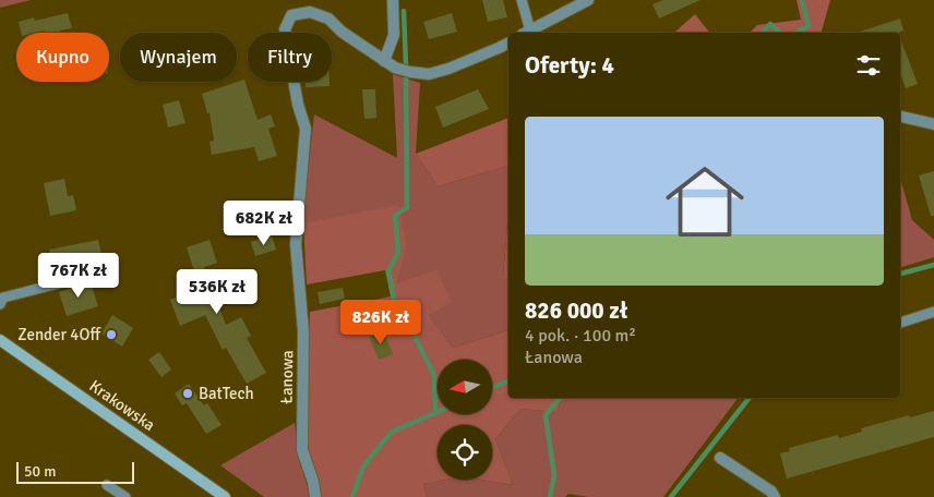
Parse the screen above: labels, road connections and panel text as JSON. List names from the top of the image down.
{
  "streets": {
    "main road": ["Krakowska"],
    "street": ["Łanowa"]
  },
  "places": ["Zender 4Off", "BatTech"],
  "scale_bar": "50 m",
  "north": "left",
  "page": {
    "chip": ["Kupno", "Wynajem", "Filtry"],
    "heading": "Oferty: 4",
    "list": [
      {
        "name": "826 000 zł",
        "note": "4 pok. · 100 m² · Łanowa"
      }
    ],
    "price": [
      "682K zł",
      "767K zł",
      "536K zł",
      "826K zł"
    ],
    "scale": "50 m"
  }
}
